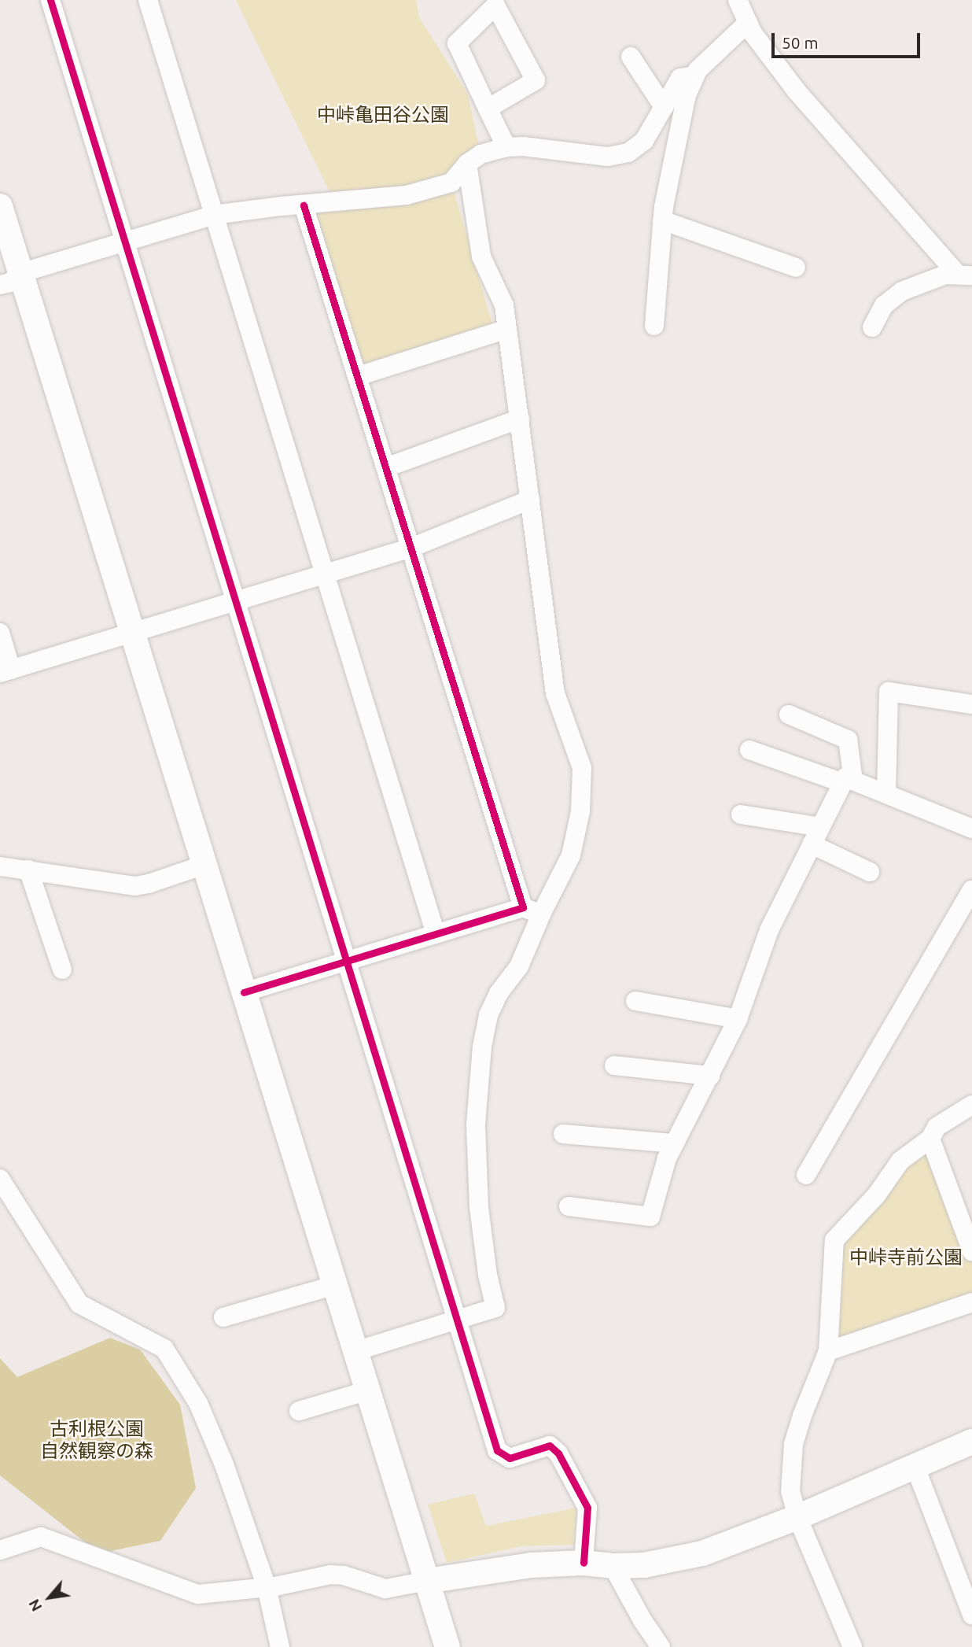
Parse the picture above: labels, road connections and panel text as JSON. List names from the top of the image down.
{
  "parks": ["中峠亀田谷公園", "中峠寺前公園", "古利根公園 自然観察の森"],
  "scale_bar": "50 m",
  "north": "bottom left"
}
